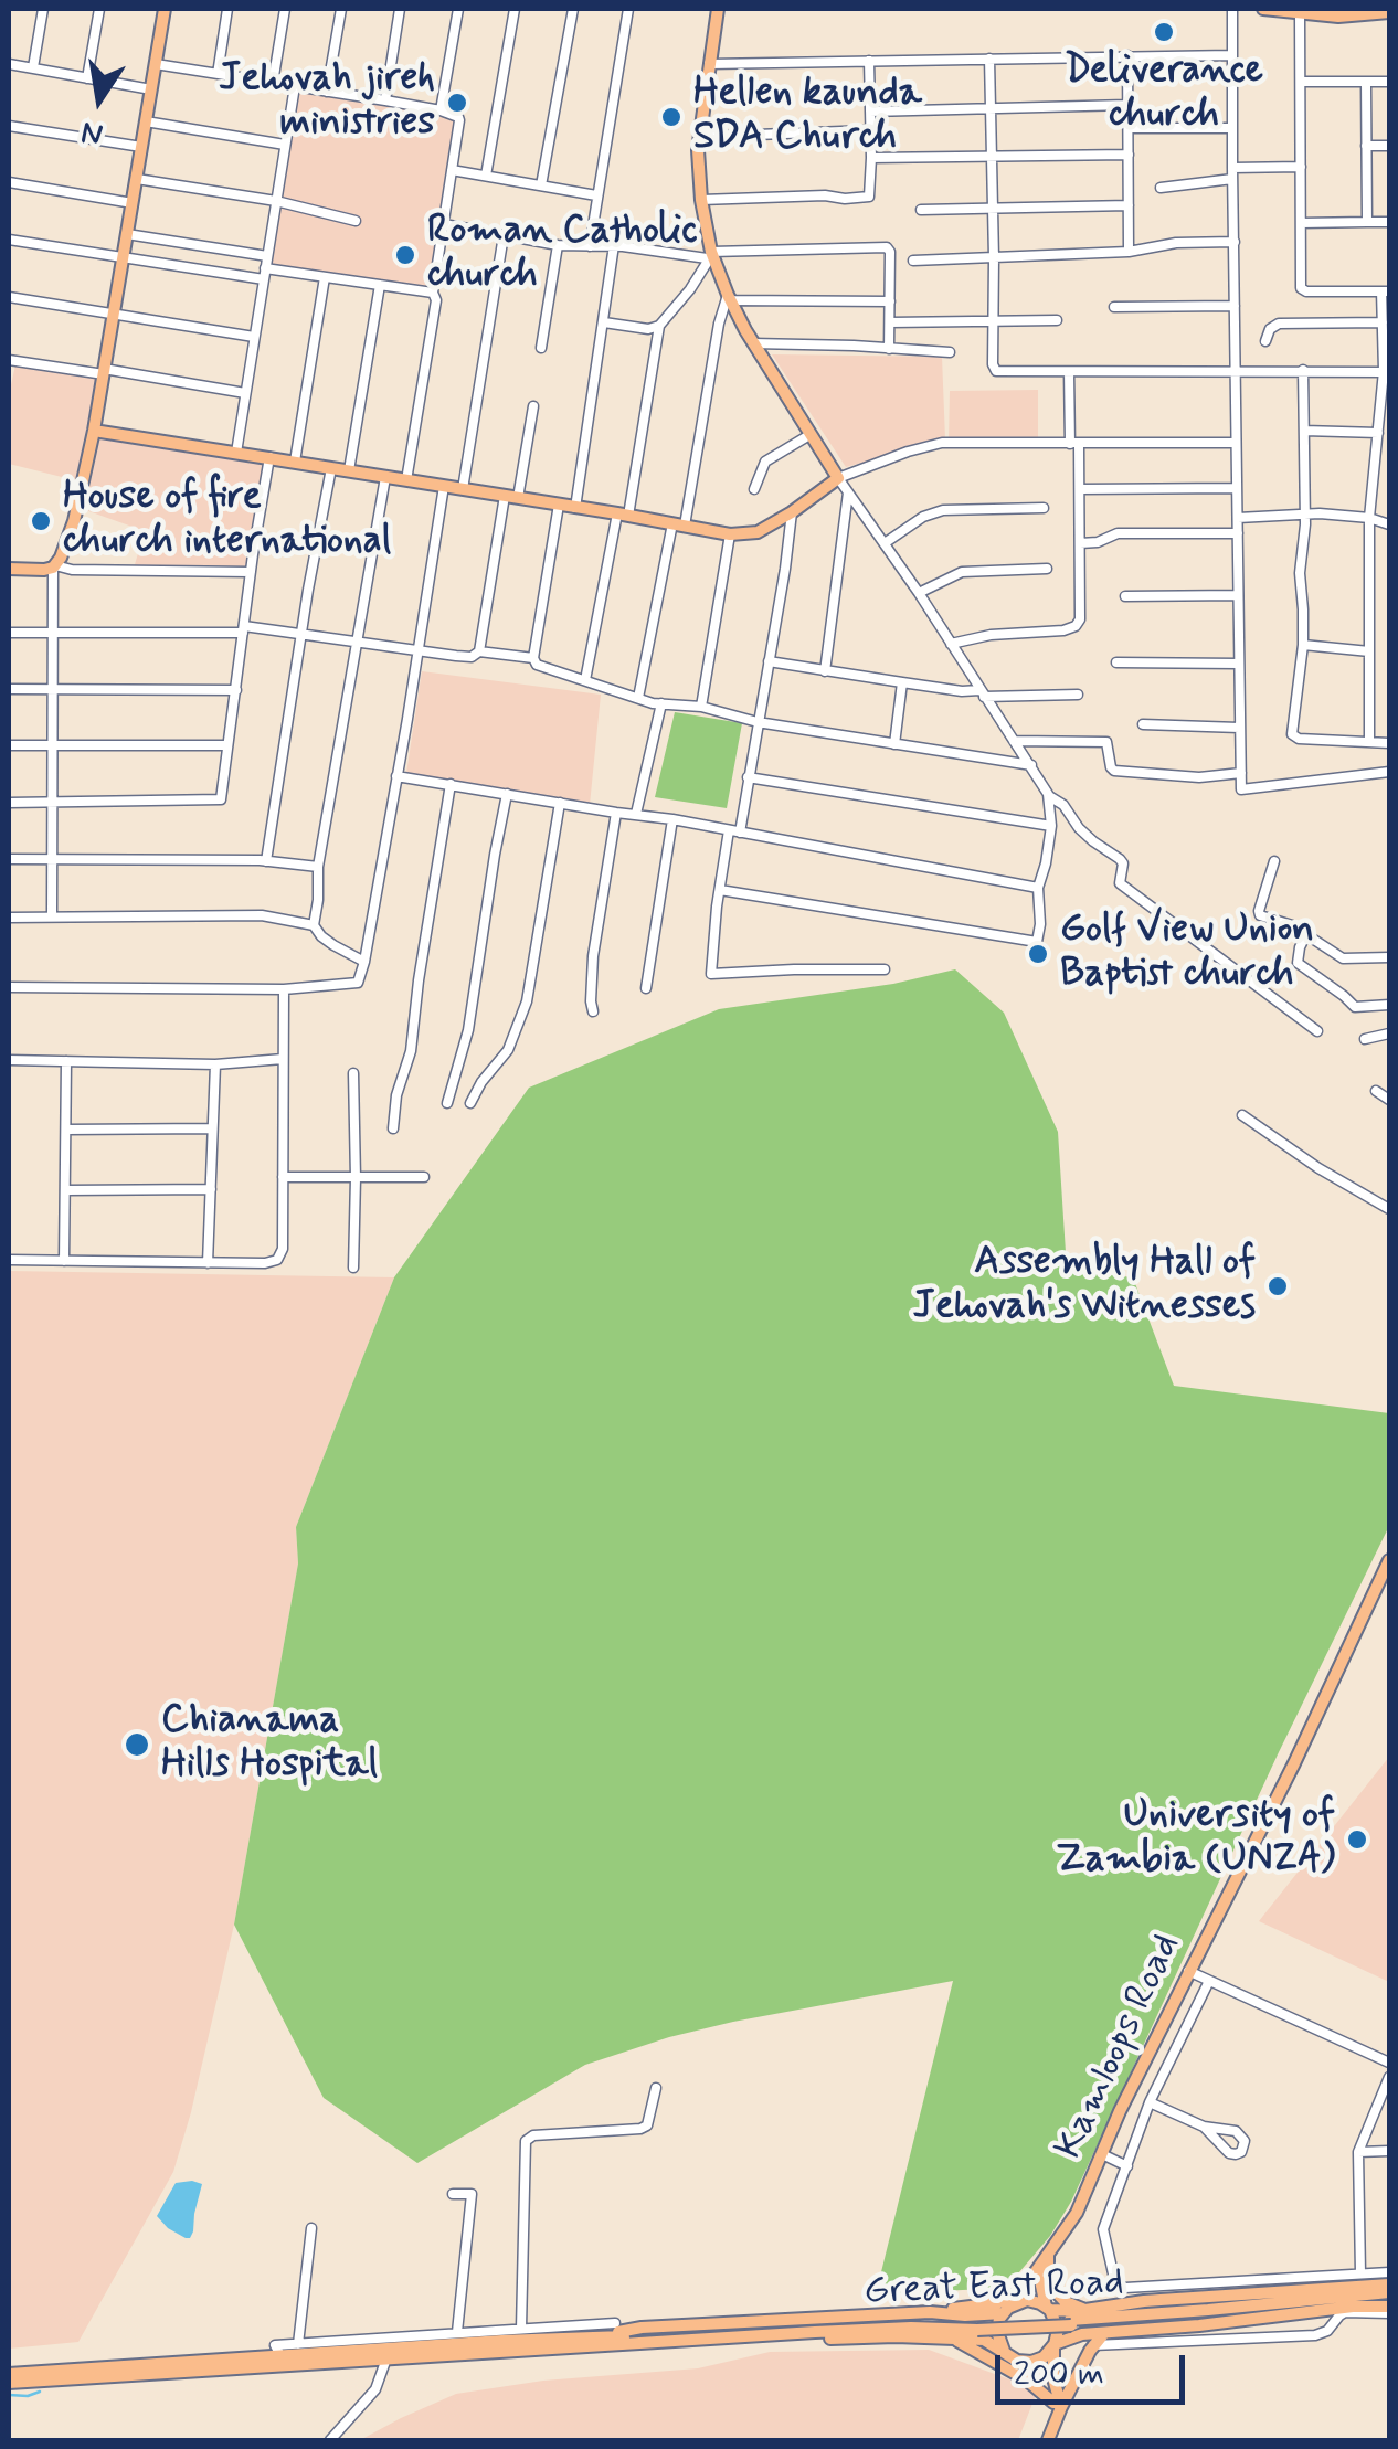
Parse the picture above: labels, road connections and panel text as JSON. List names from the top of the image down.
{
  "streets": {
    "main road": ["Kamloops Road", "Great East Road"]
  },
  "crossings": [
    ["Kamloops Road", "Great East Road"]
  ],
  "places": [
    "Deliverance church",
    "Jehovah jireh ministries",
    "Hellen kaunda SDA Church",
    "Roman Catholic church",
    "House of fire church international",
    "Golf View Union Baptist church",
    "Assembly Hall of Jehovah's Witnesses",
    "Chianama Hills Hospital",
    "University of Zambia (UNZA)"
  ],
  "scale_bar": "200 m",
  "north": "bottom"
}
